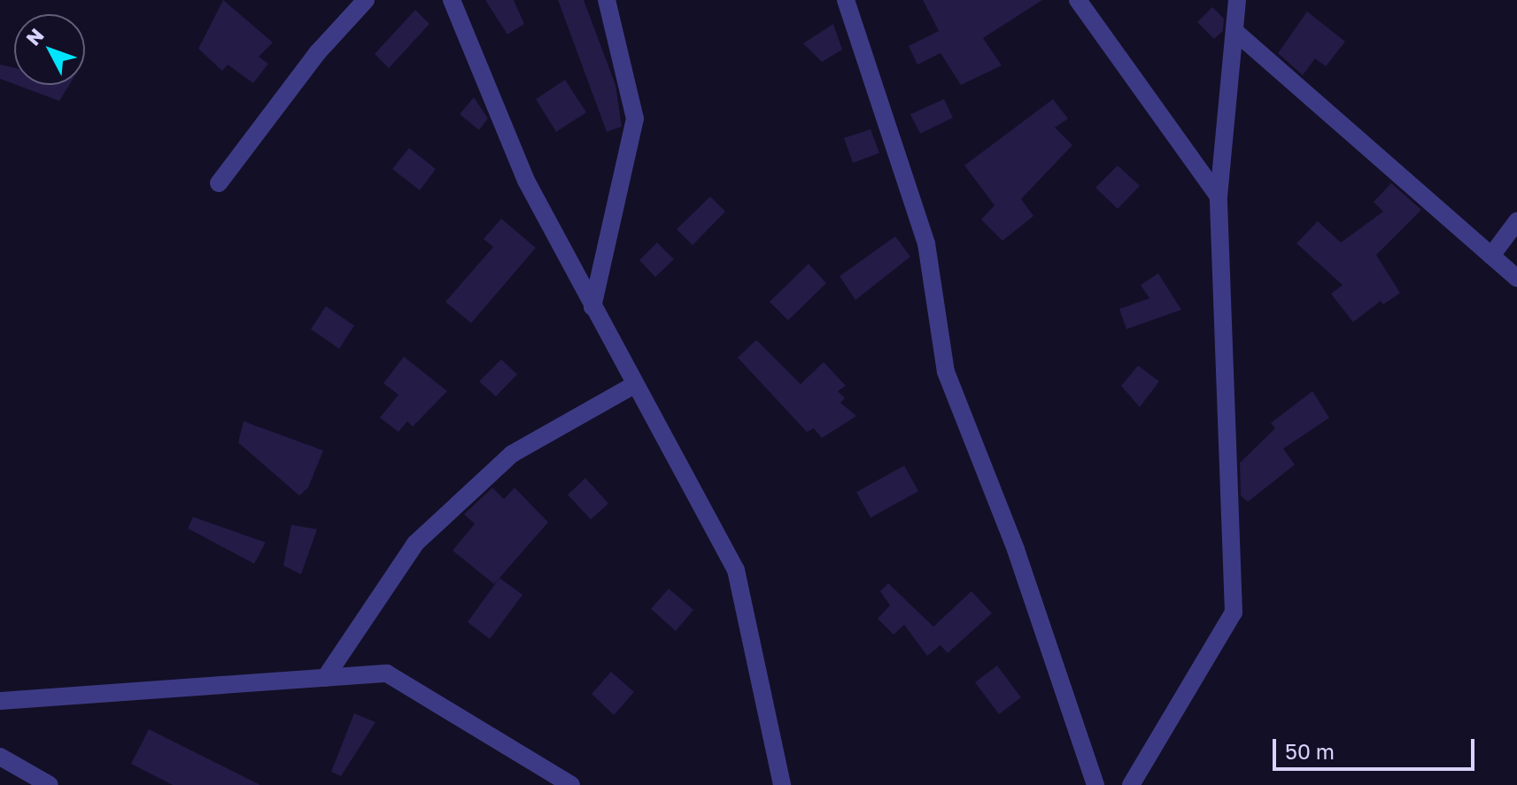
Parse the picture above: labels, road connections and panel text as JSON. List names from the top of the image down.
{
  "scale_bar": "50 m",
  "north": "top left"
}
